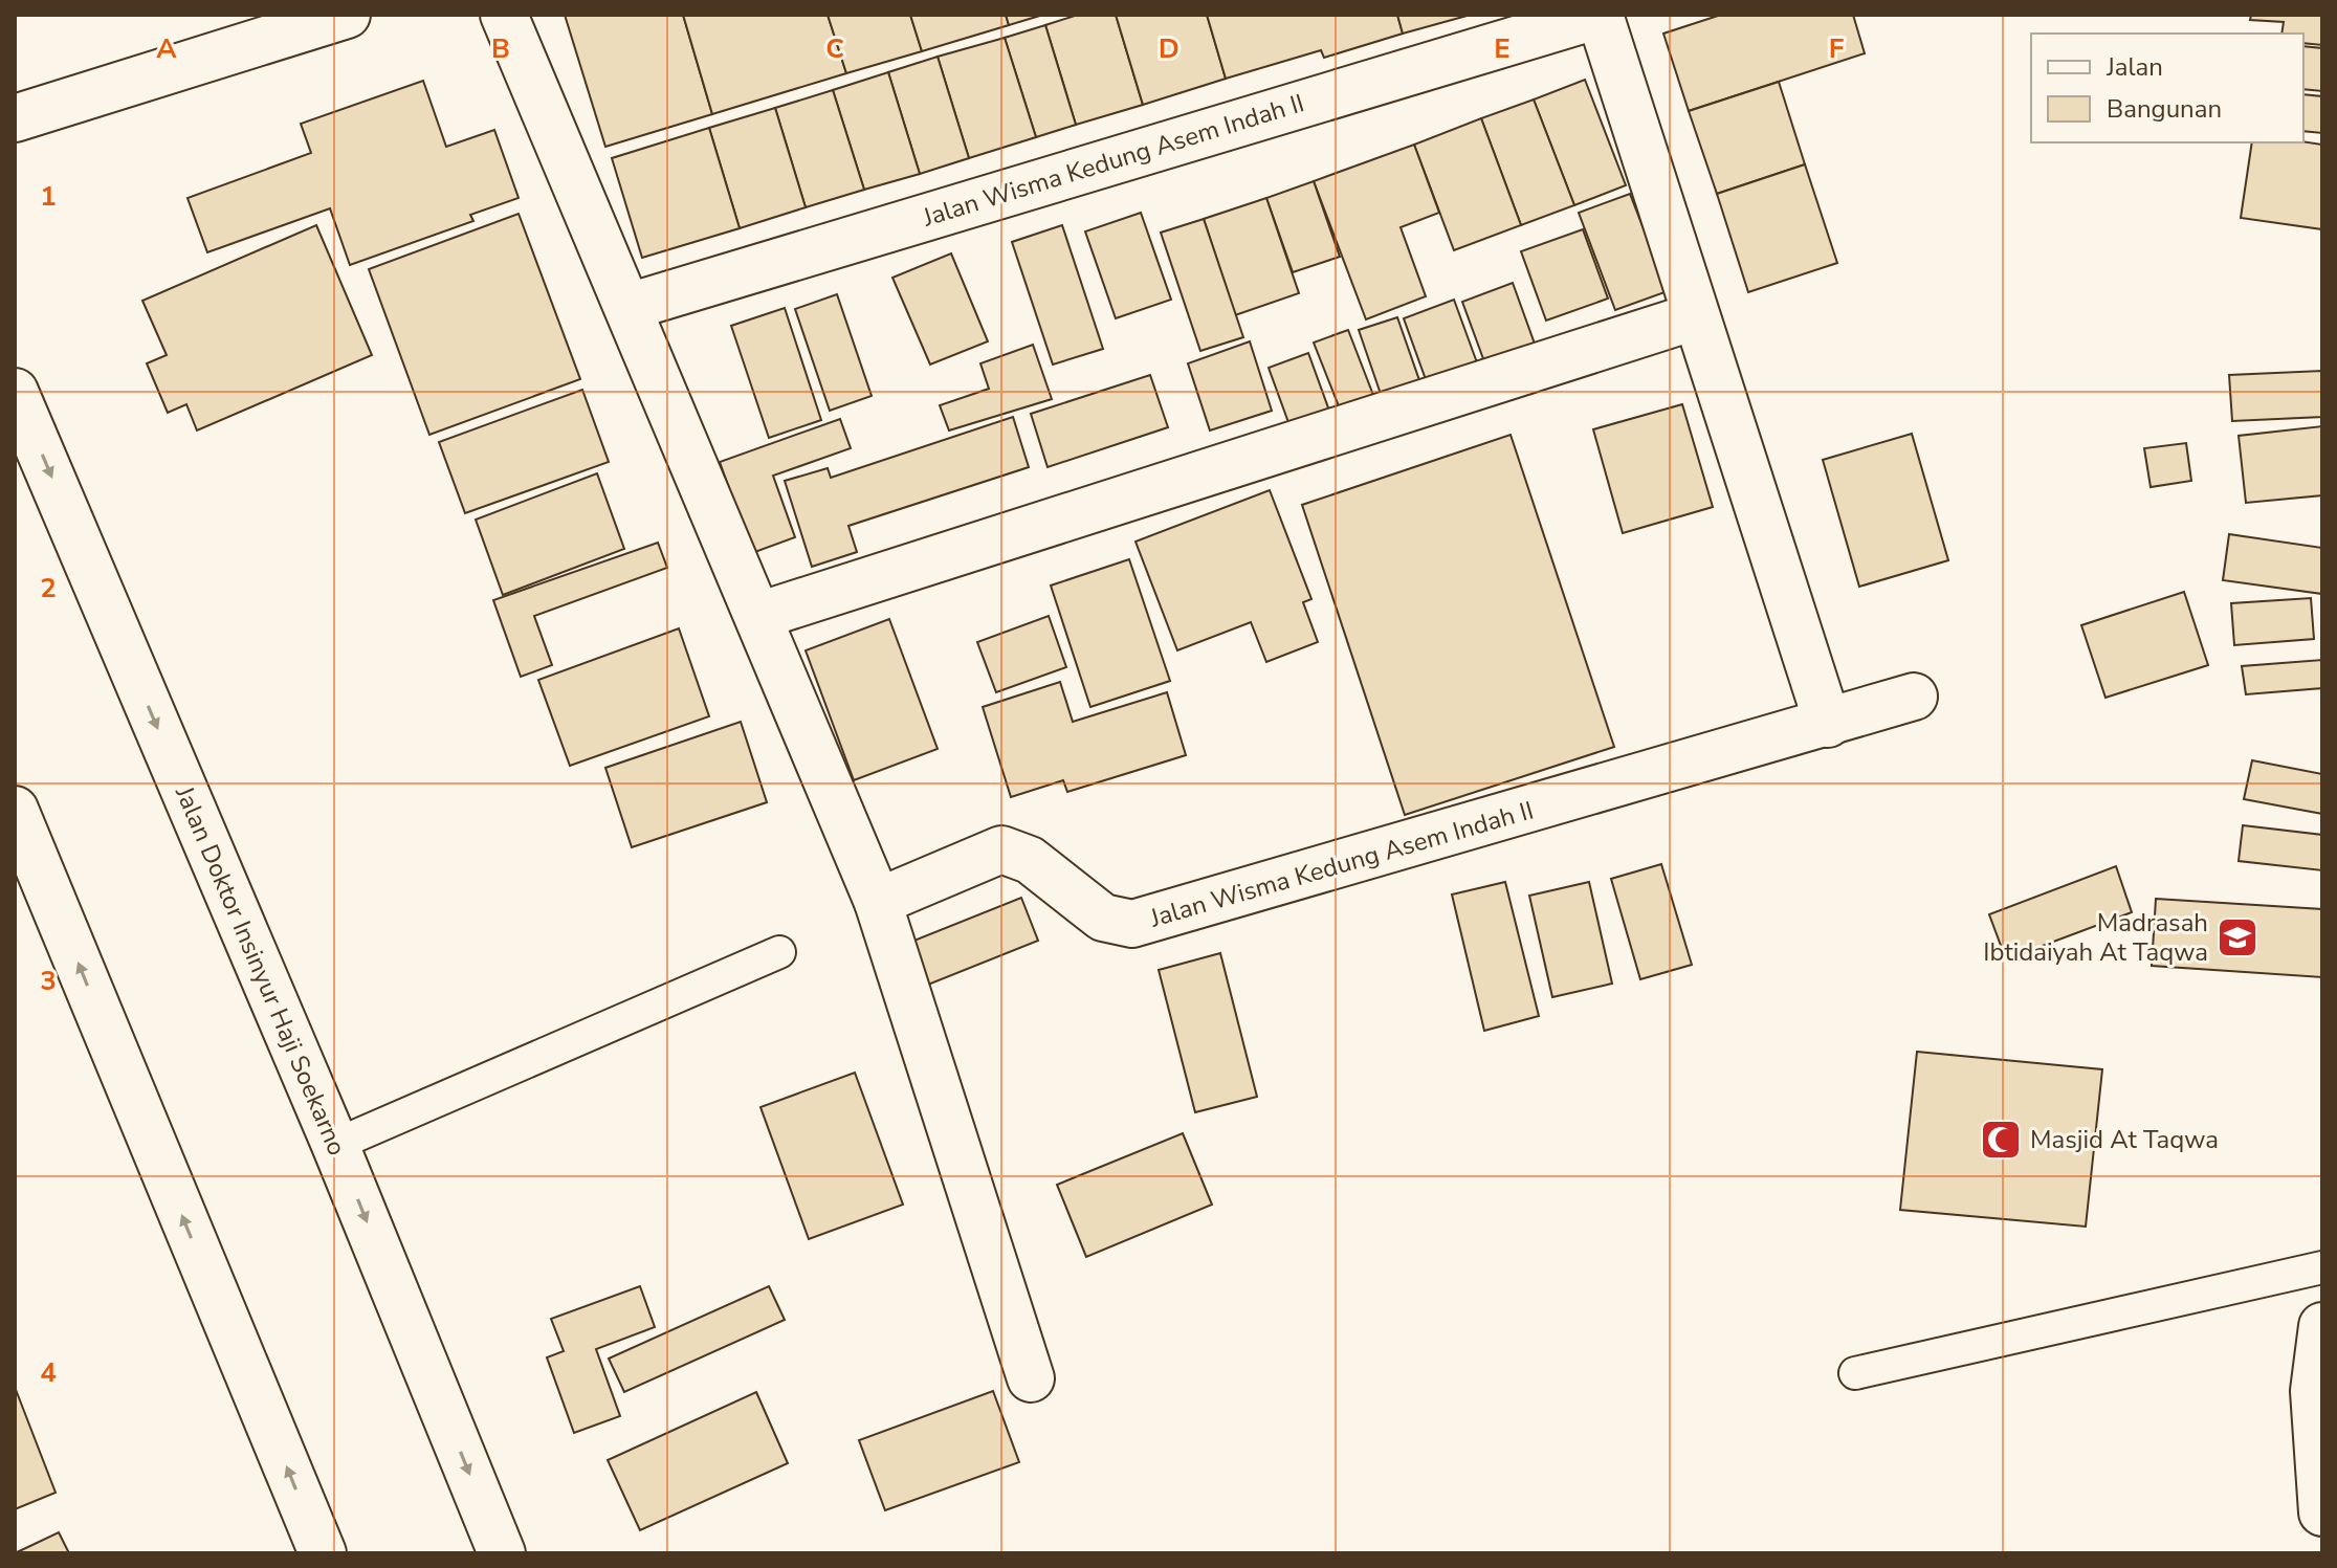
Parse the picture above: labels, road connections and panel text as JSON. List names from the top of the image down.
{
  "streets": {
    "street": ["Jalan Wisma Kedung Asem Indah II", "Jalan Doktor Insinyur Haji Soekarno"]
  },
  "places": {
    "school or university": ["Madrasah Ibtidaiyah At Taqwa"],
    "mosque": ["Masjid At Taqwa"]
  },
  "legend": ["Jalan", "Bangunan"],
  "grid": {
    "columns": [
      "A",
      "B",
      "C",
      "D",
      "E",
      "F"
    ],
    "rows": [
      "1",
      "2",
      "3",
      "4"
    ]
  }
}
